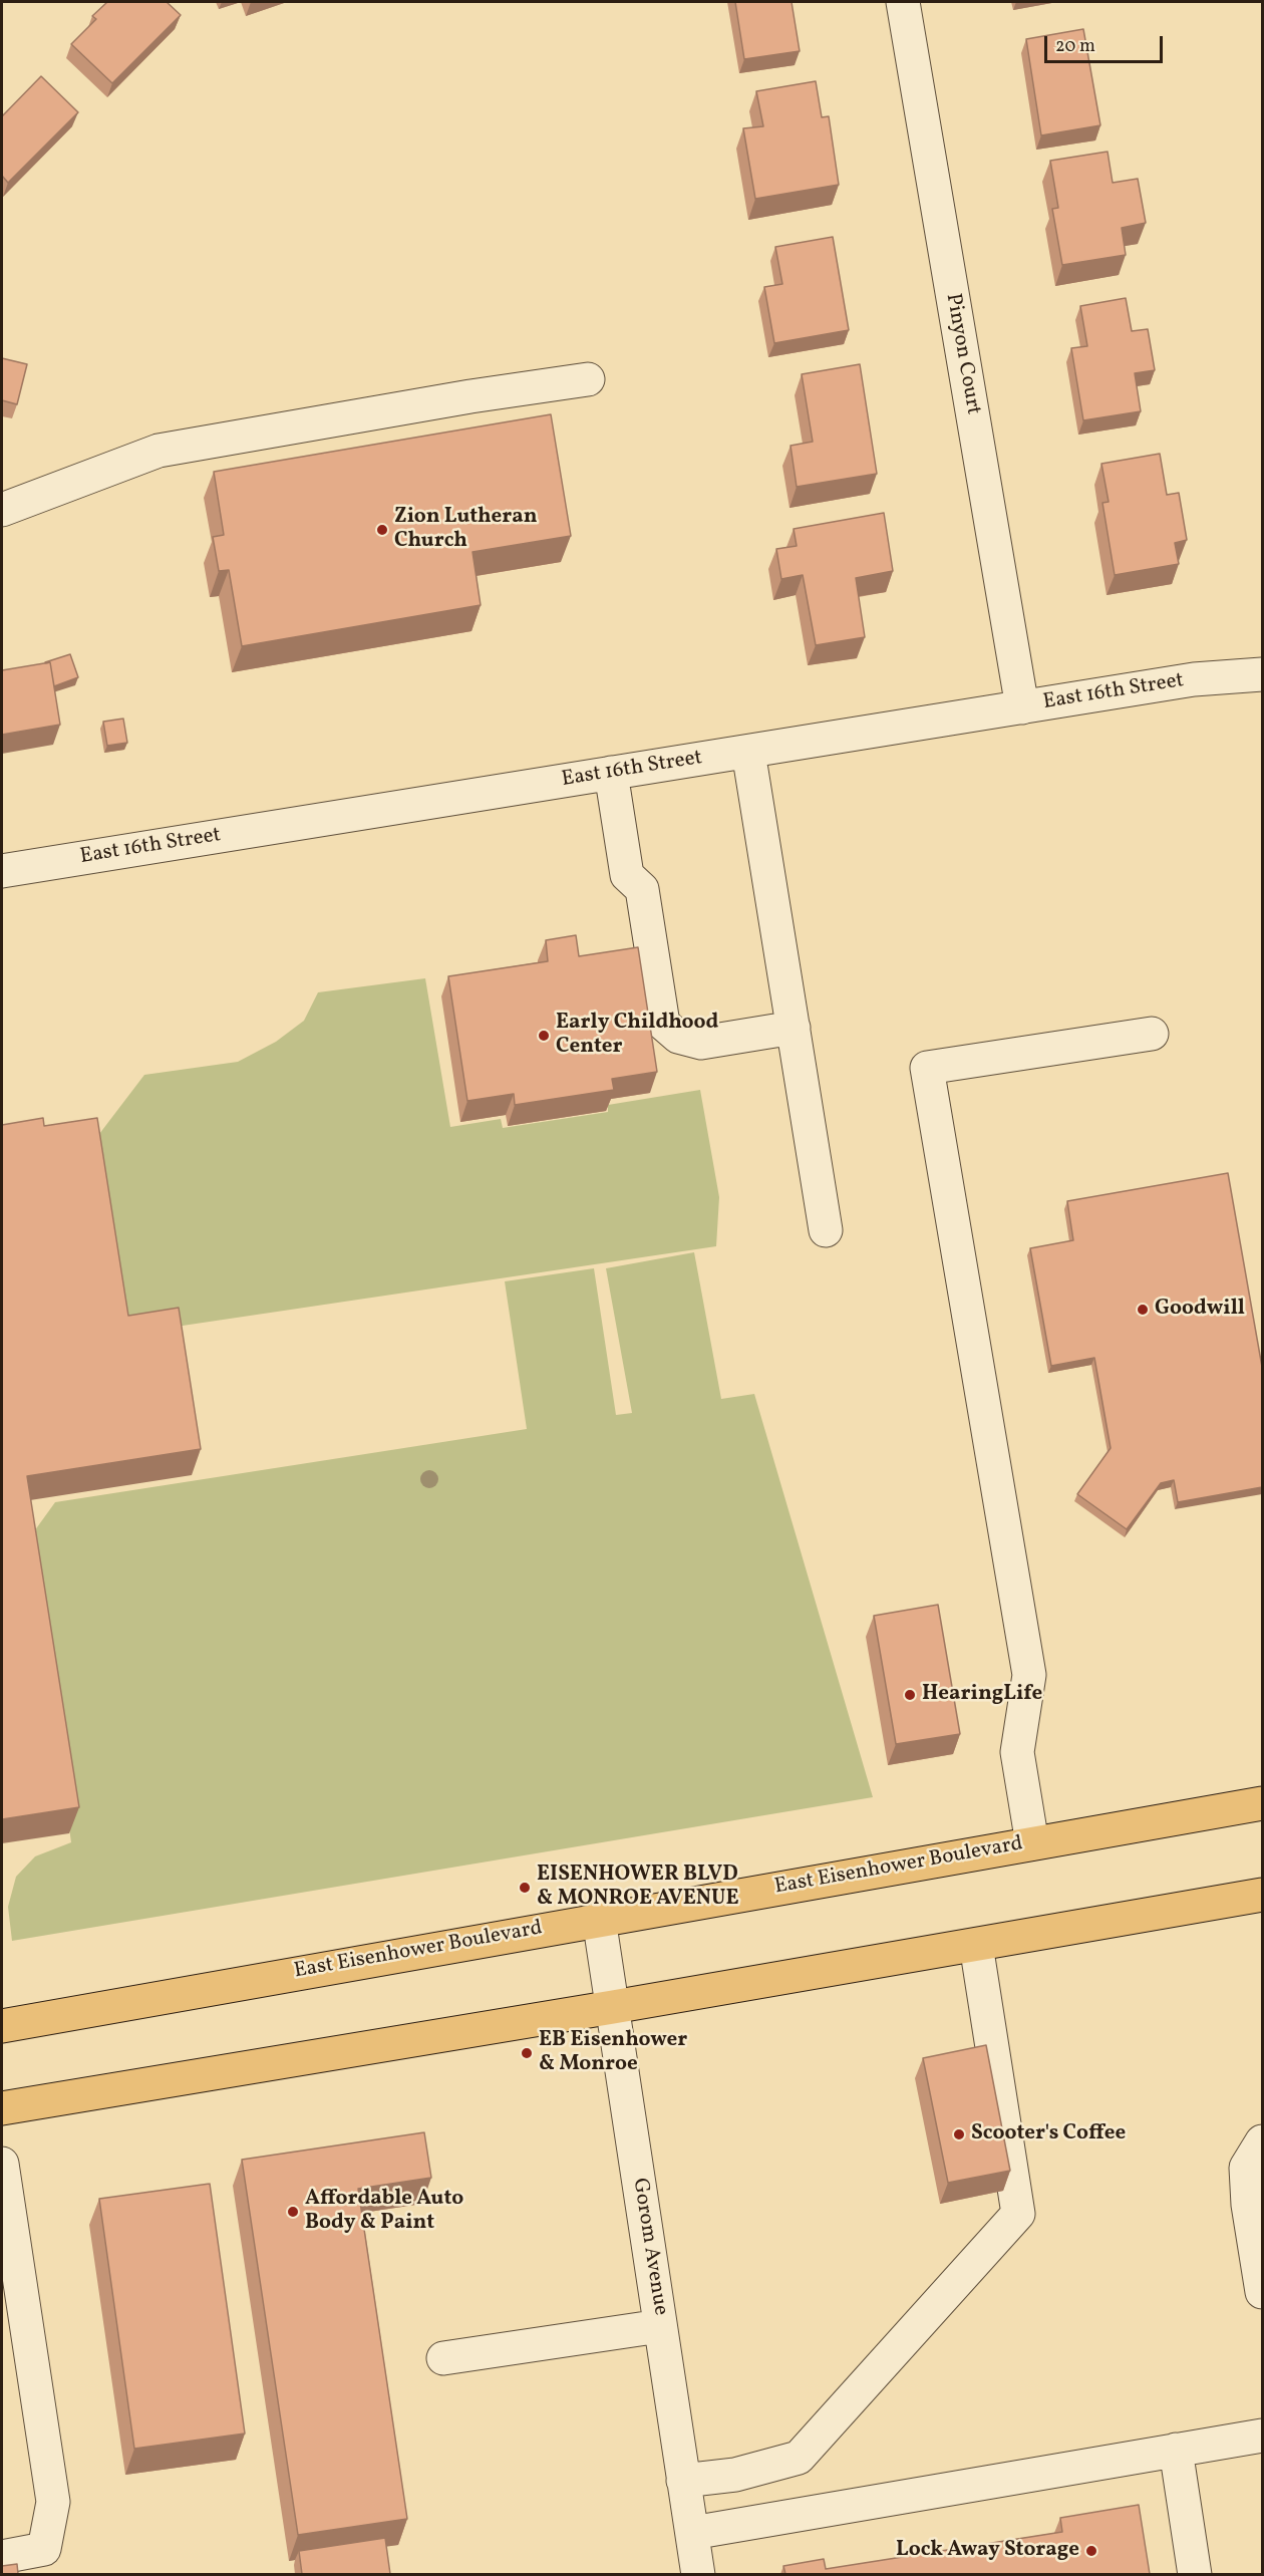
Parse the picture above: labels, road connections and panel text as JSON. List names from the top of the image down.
{
  "streets": {
    "highway": ["East Eisenhower Boulevard"],
    "street": ["Pinyon Court", "East 16th Street", "Gorom Avenue"]
  },
  "crossings": [
    ["Pinyon Court", "East 16th Street"],
    ["East Eisenhower Boulevard", "Gorom Avenue"]
  ],
  "places": [
    "Zion Lutheran Church",
    "Early Childhood Center",
    "Goodwill",
    "HearingLife",
    "EISENHOWER BLVD & MONROE AVENUE",
    "EB Eisenhower & Monroe",
    "Scooter's Coffee",
    "Affordable Auto Body & Paint",
    "Lock Away Storage"
  ],
  "scale_bar": "20 m"
}
